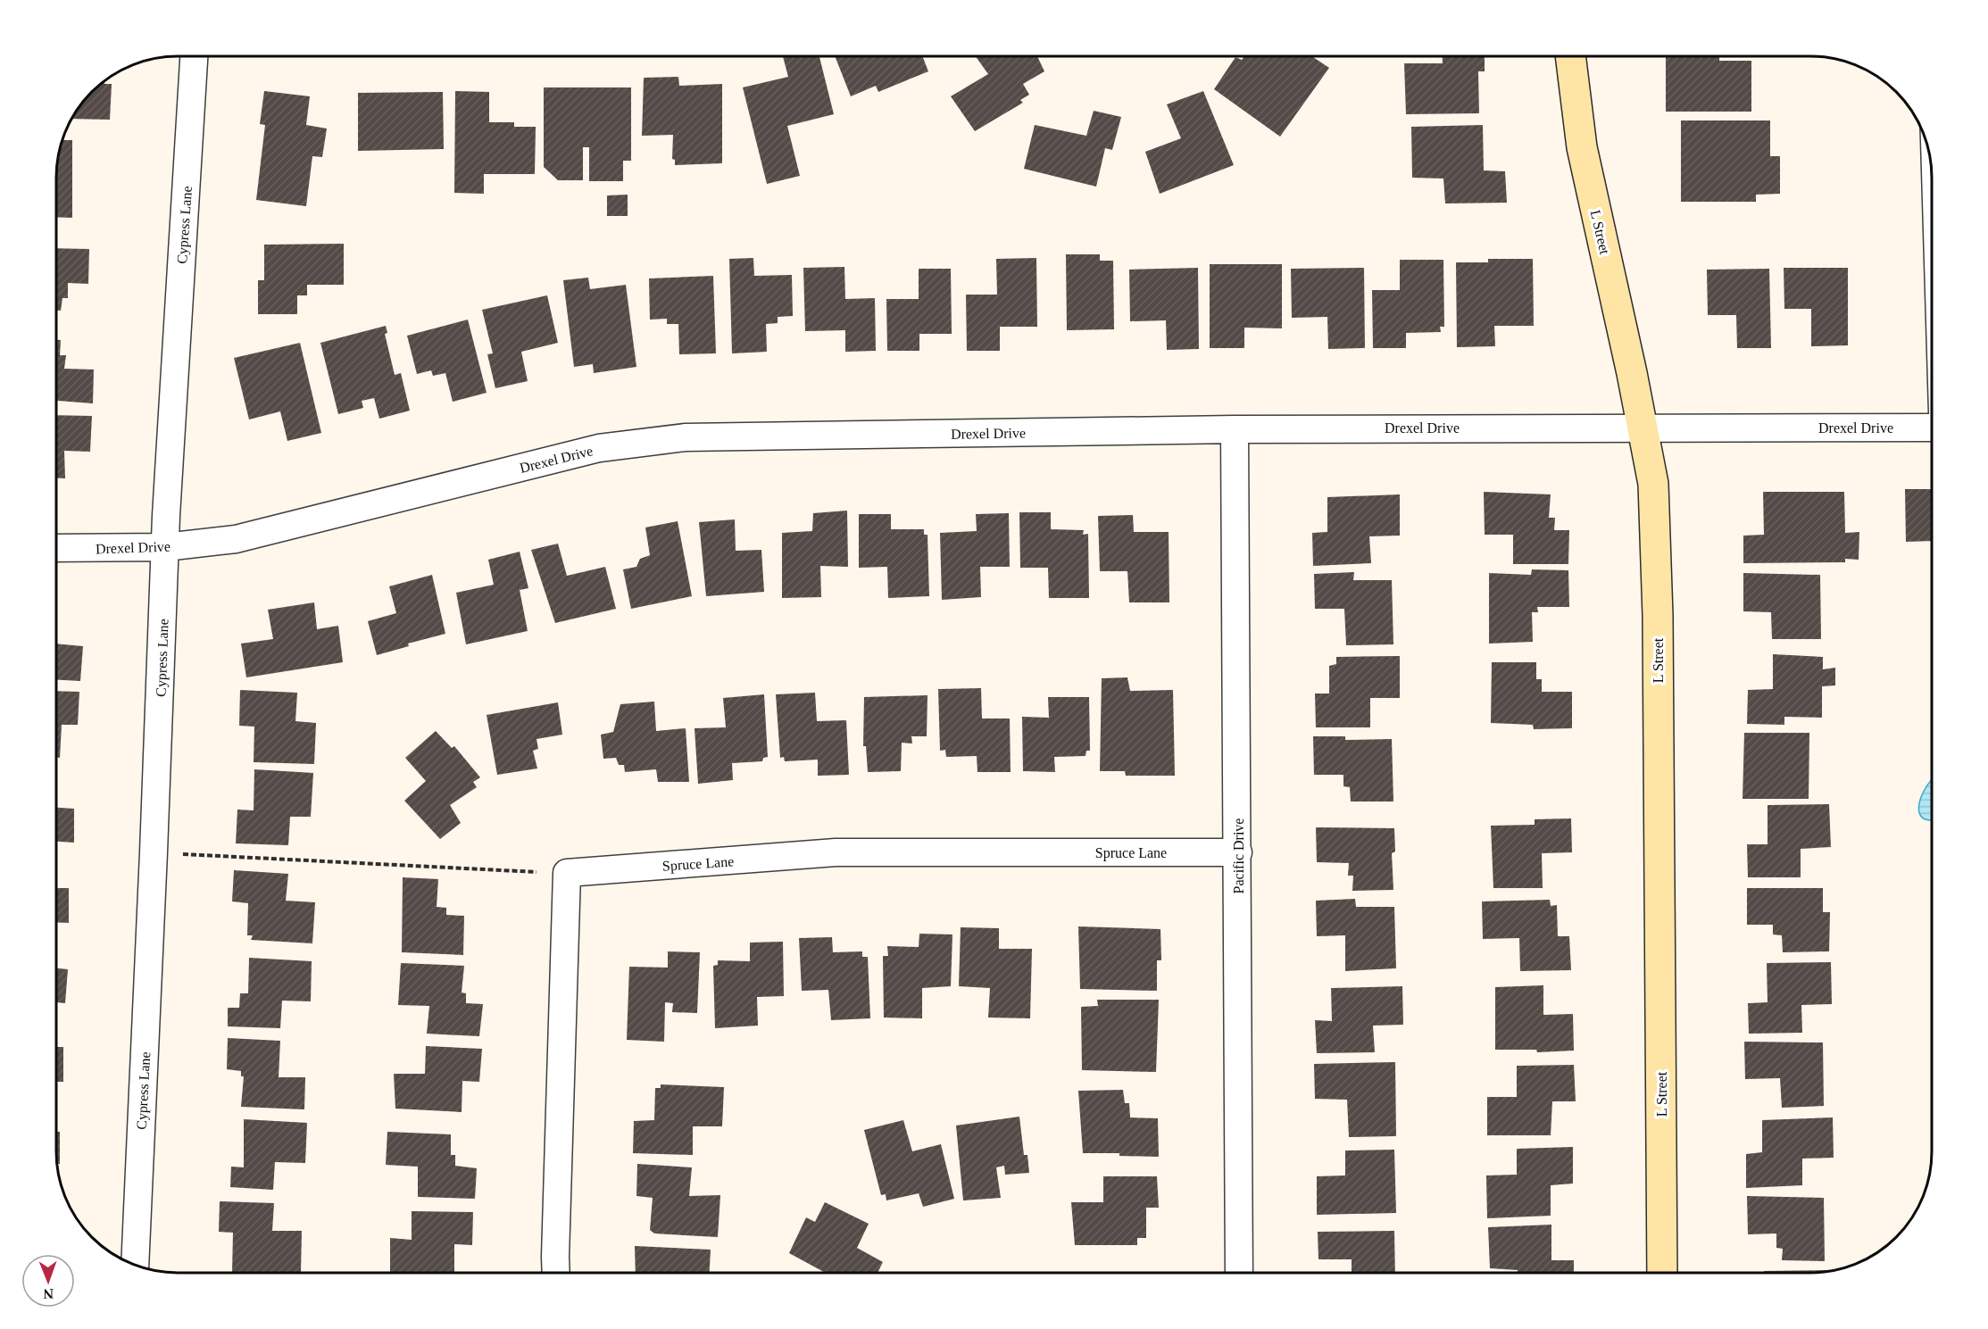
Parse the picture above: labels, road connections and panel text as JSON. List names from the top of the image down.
{
  "streets": {
    "street": [
      "Cypress Lane",
      "L Street",
      "Drexel Drive",
      "Spruce Lane",
      "Pacific Drive"
    ]
  },
  "crossings": [
    ["Cypress Lane", "Drexel Drive"],
    ["L Street", "Drexel Drive"],
    ["Drexel Drive", "Pacific Drive"],
    ["Spruce Lane", "Pacific Drive"]
  ],
  "north": "bottom"
}
